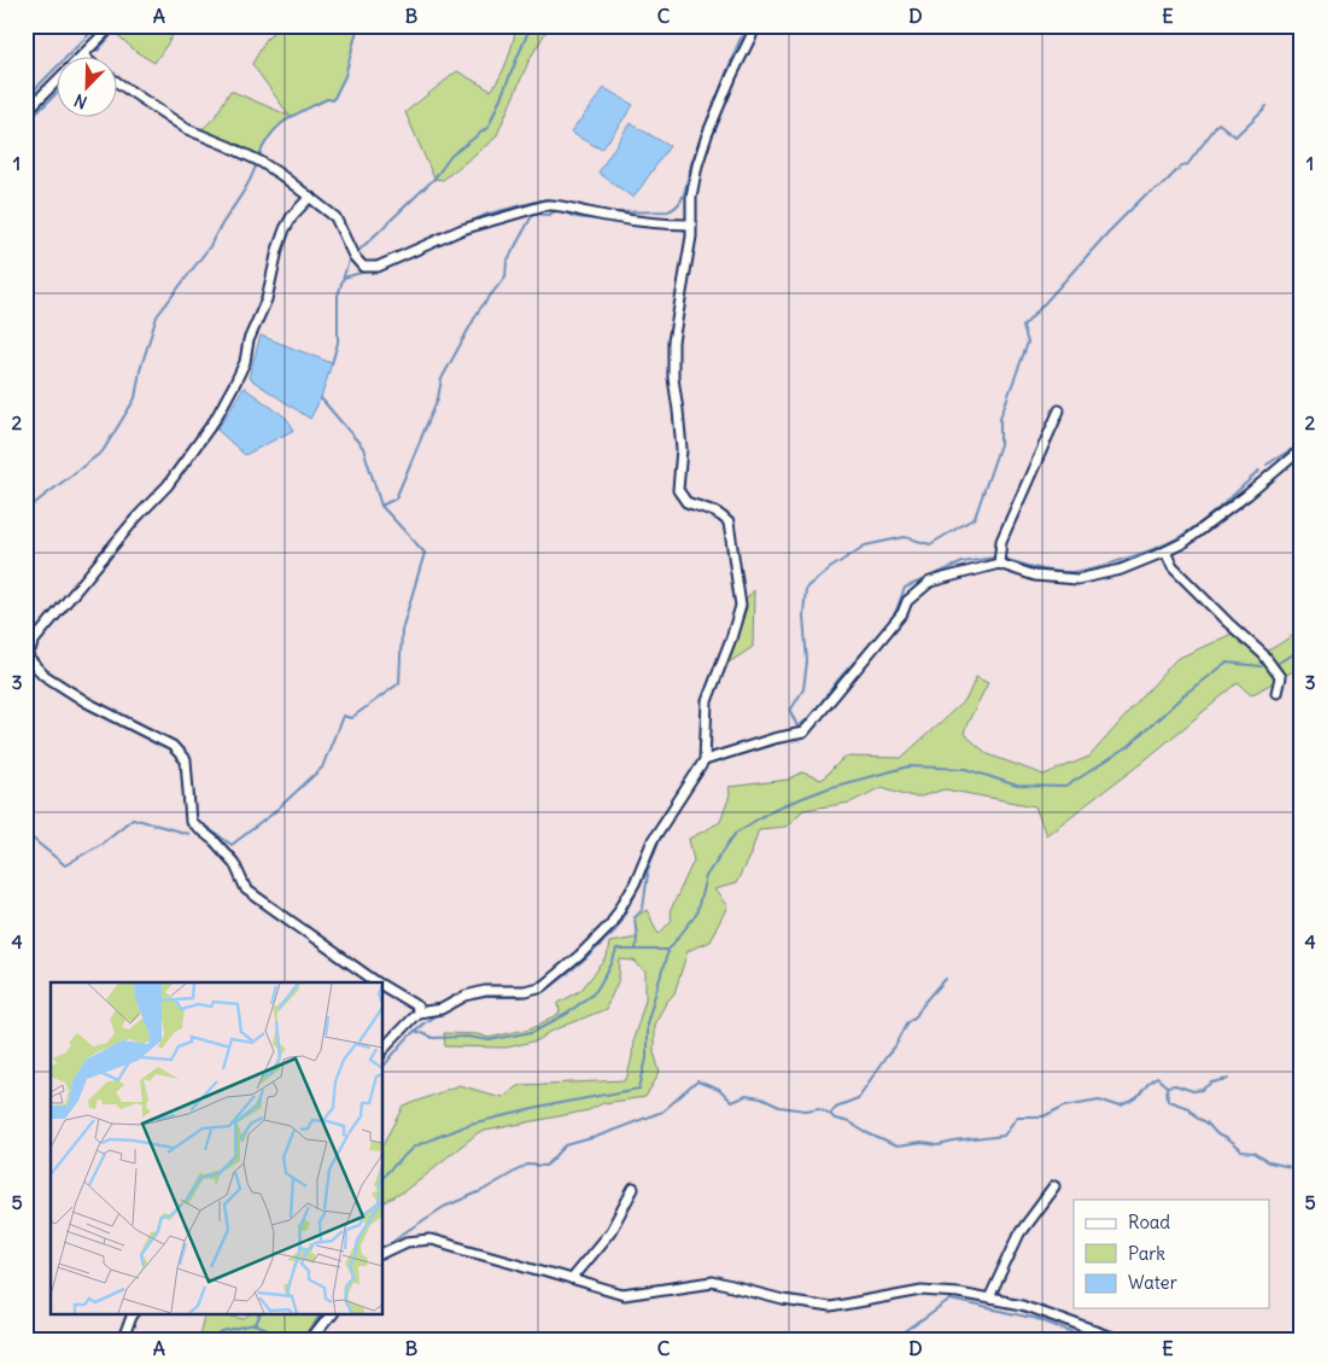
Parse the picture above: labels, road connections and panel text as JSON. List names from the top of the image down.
{
  "legend": ["Road", "Park", "Water"],
  "north": "bottom left",
  "grid": {
    "columns": [
      "A",
      "B",
      "C",
      "D",
      "E"
    ],
    "rows": [
      "1",
      "2",
      "3",
      "4",
      "5"
    ]
  }
}
